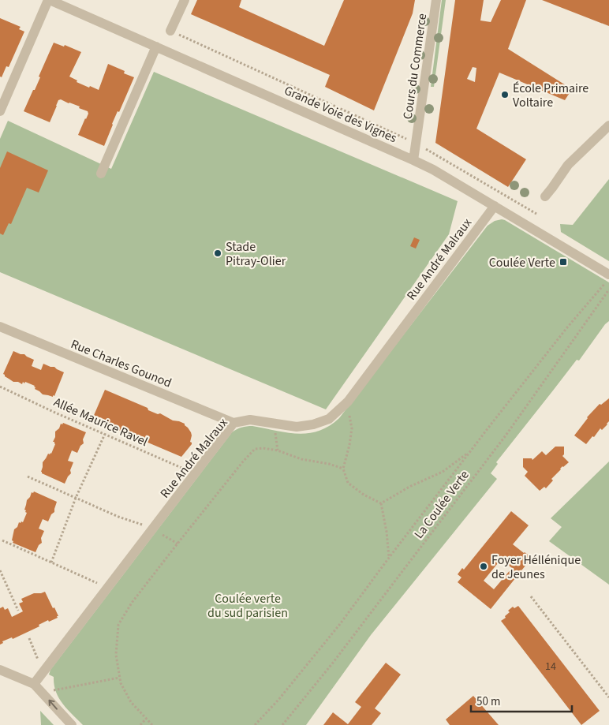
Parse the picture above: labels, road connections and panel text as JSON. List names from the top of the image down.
{
  "streets": {
    "street": [
      "Cours du Commerce",
      "Grande Voie des Vignes",
      "Rue André Malraux",
      "Rue Charles Gounod"
    ],
    "path": ["Allée Maurice Ravel", "La Coulée Verte"]
  },
  "crossings": [
    ["Cours du Commerce", "Grande Voie des Vignes"],
    ["Grande Voie des Vignes", "Rue André Malraux"],
    ["Rue André Malraux", "Rue Charles Gounod"],
    ["Rue André Malraux", "Allée Maurice Ravel"]
  ],
  "parks": ["Coulée verte du sud parisien"],
  "places": {
    "other": ["École Primaire Voltaire", "Stade Pitray-Olier", "Foyer Héllénique de Jeunes"],
    "transit": ["Coulée Verte"]
  },
  "house_numbers": ["14"],
  "scale_bar": "50 m"
}
